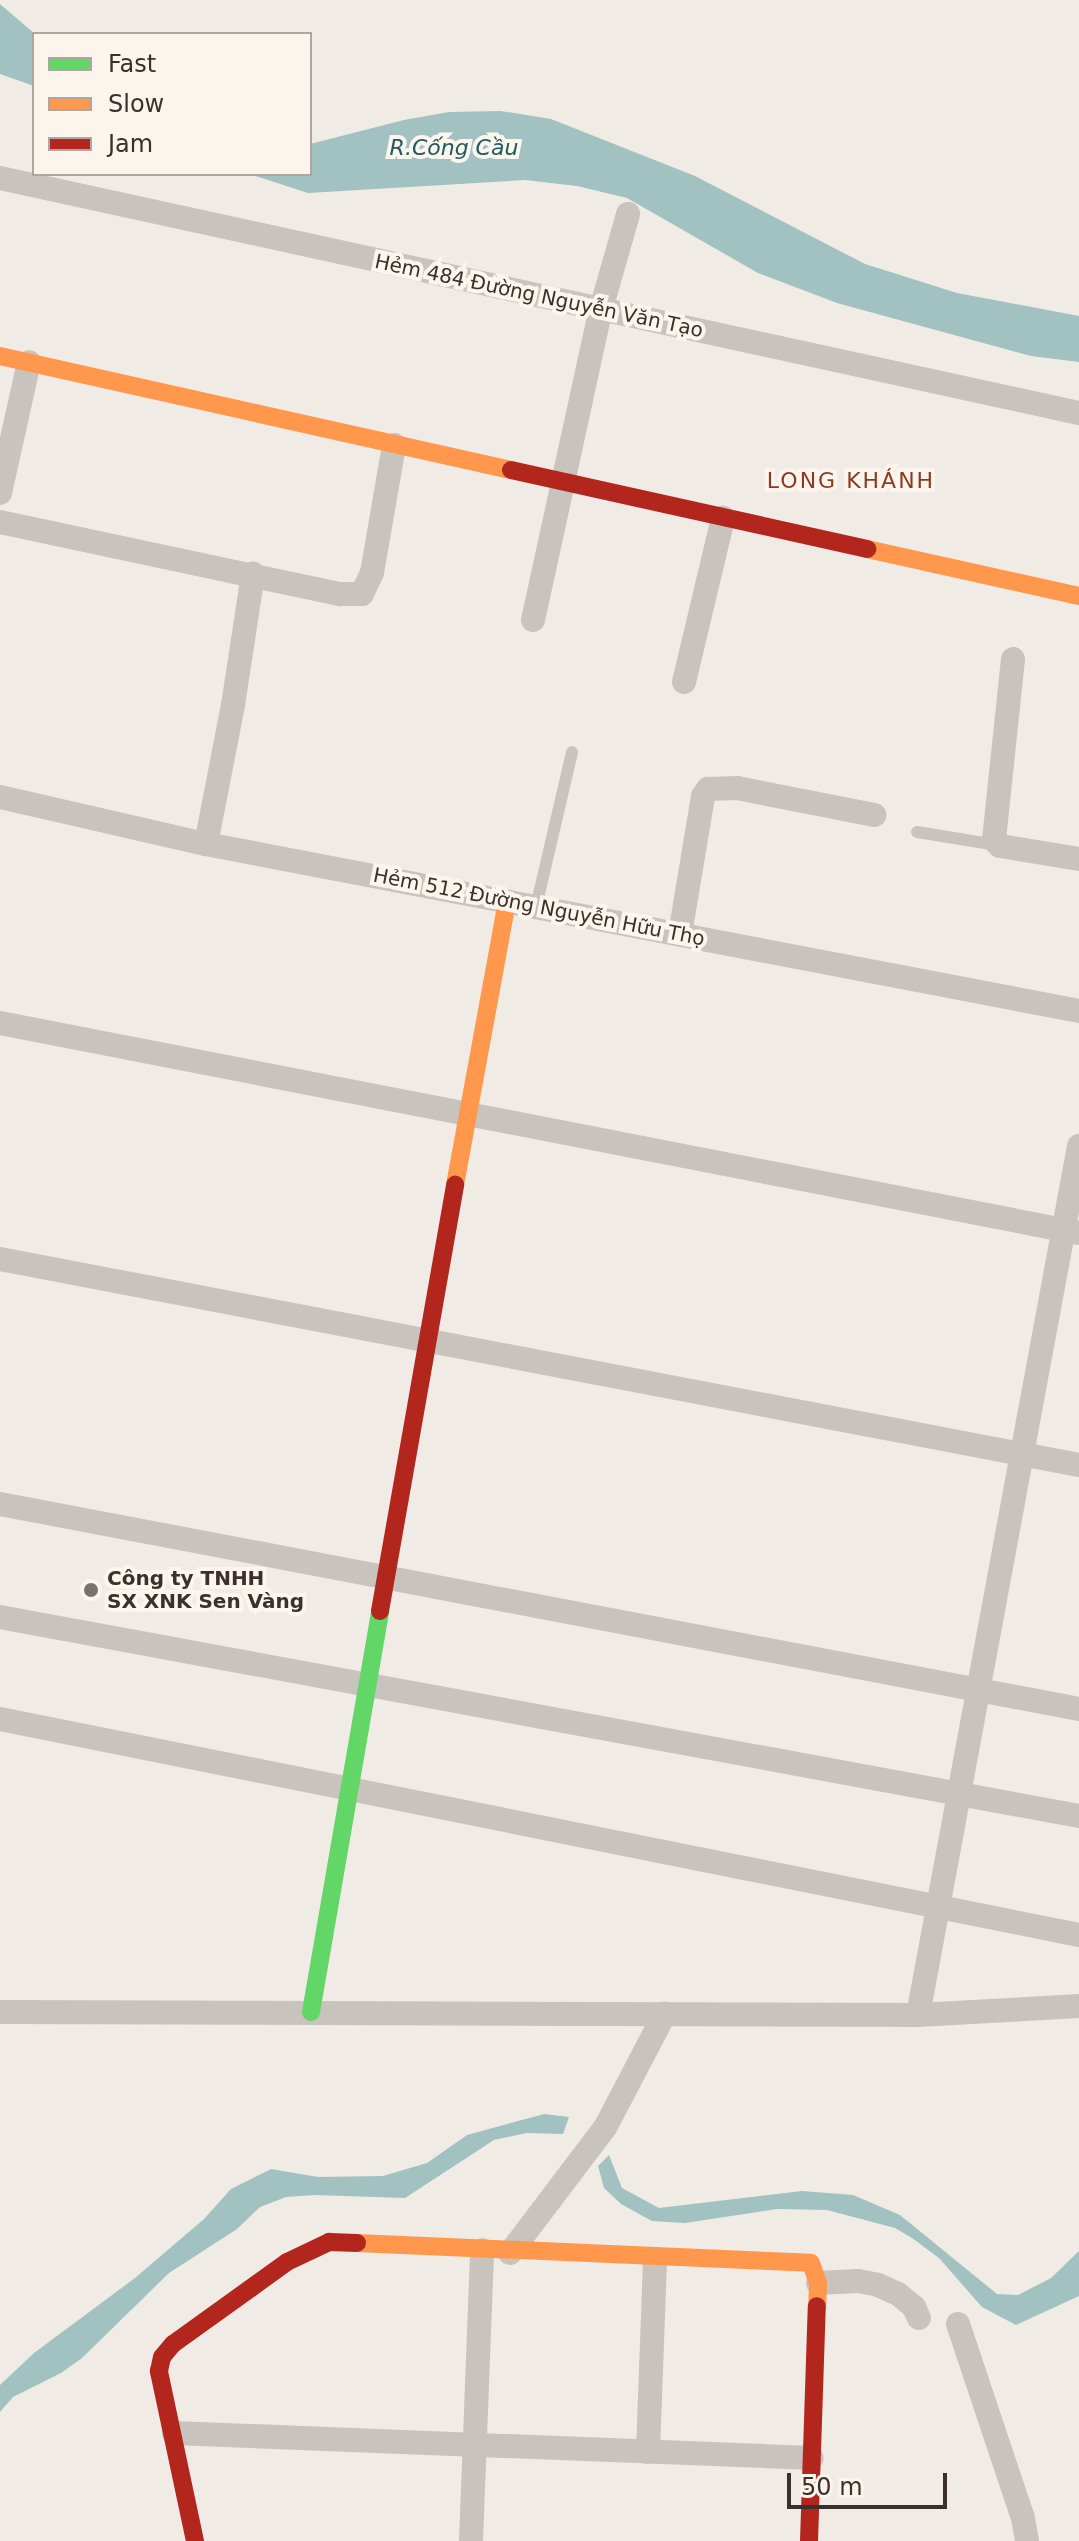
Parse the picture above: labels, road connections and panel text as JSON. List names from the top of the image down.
{
  "streets": {
    "street": ["Hẻm 484 Đường Nguyễn Văn Tạo", "Hẻm 512 Đường Nguyễn Hữu Thọ"]
  },
  "districts": ["LONG KHÁNH"],
  "water": ["R.Cống Cầu"],
  "places": ["Công ty TNHH SX XNK Sen Vàng"],
  "legend": ["Fast", "Slow", "Jam"],
  "scale_bar": "50 m"
}
